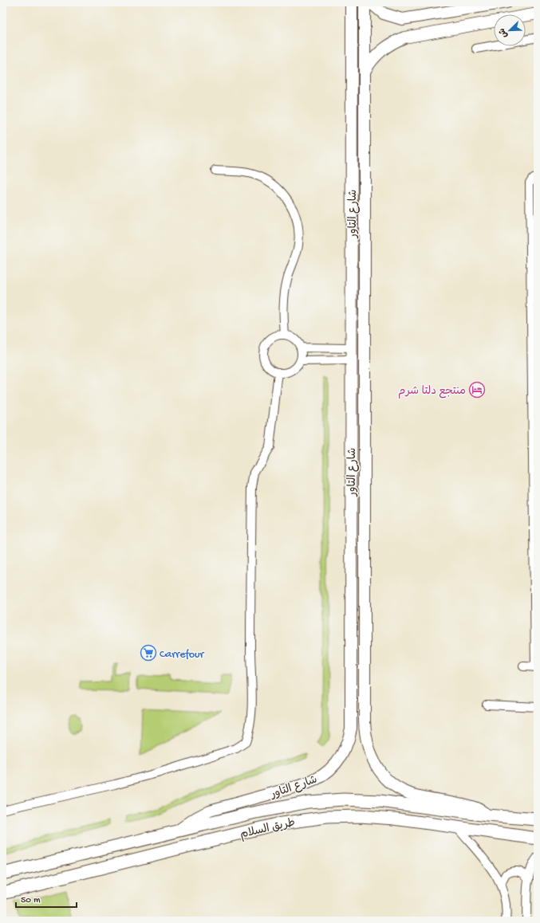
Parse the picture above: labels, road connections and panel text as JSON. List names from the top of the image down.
{
  "streets": {
    "main road": ["شارع التاور", "طريق السلام"]
  },
  "crossings": [
    ["شارع التاور", "طريق السلام"]
  ],
  "places": {
    "hotel": ["منتجع دلتا شرم"],
    "supermarket": ["Carrefour"]
  },
  "scale_bar": "50 m",
  "north": "bottom left"
}
